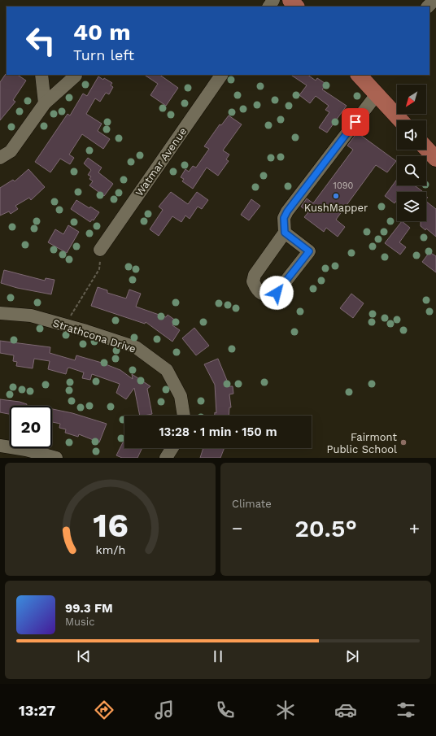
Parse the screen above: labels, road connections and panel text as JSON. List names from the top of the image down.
{
  "streets": {
    "street": ["Watmar Avenue", "Strathcona Drive"]
  },
  "places": ["KushMapper", "Fairmont Public School"],
  "house_numbers": ["1090"],
  "north": "bottom left",
  "page": {
    "turn": ["40 m", "Turn left"],
    "limit": "20",
    "trip": "13:28 · 1 min · 150 m",
    "tile": "Climate",
    "heat": ["−", "20.5°", "+"],
    "song": ["99.3 FM", "Music"],
    "tabs": "13:27",
    "gauge": ["16", "km/h"]
  }
}
